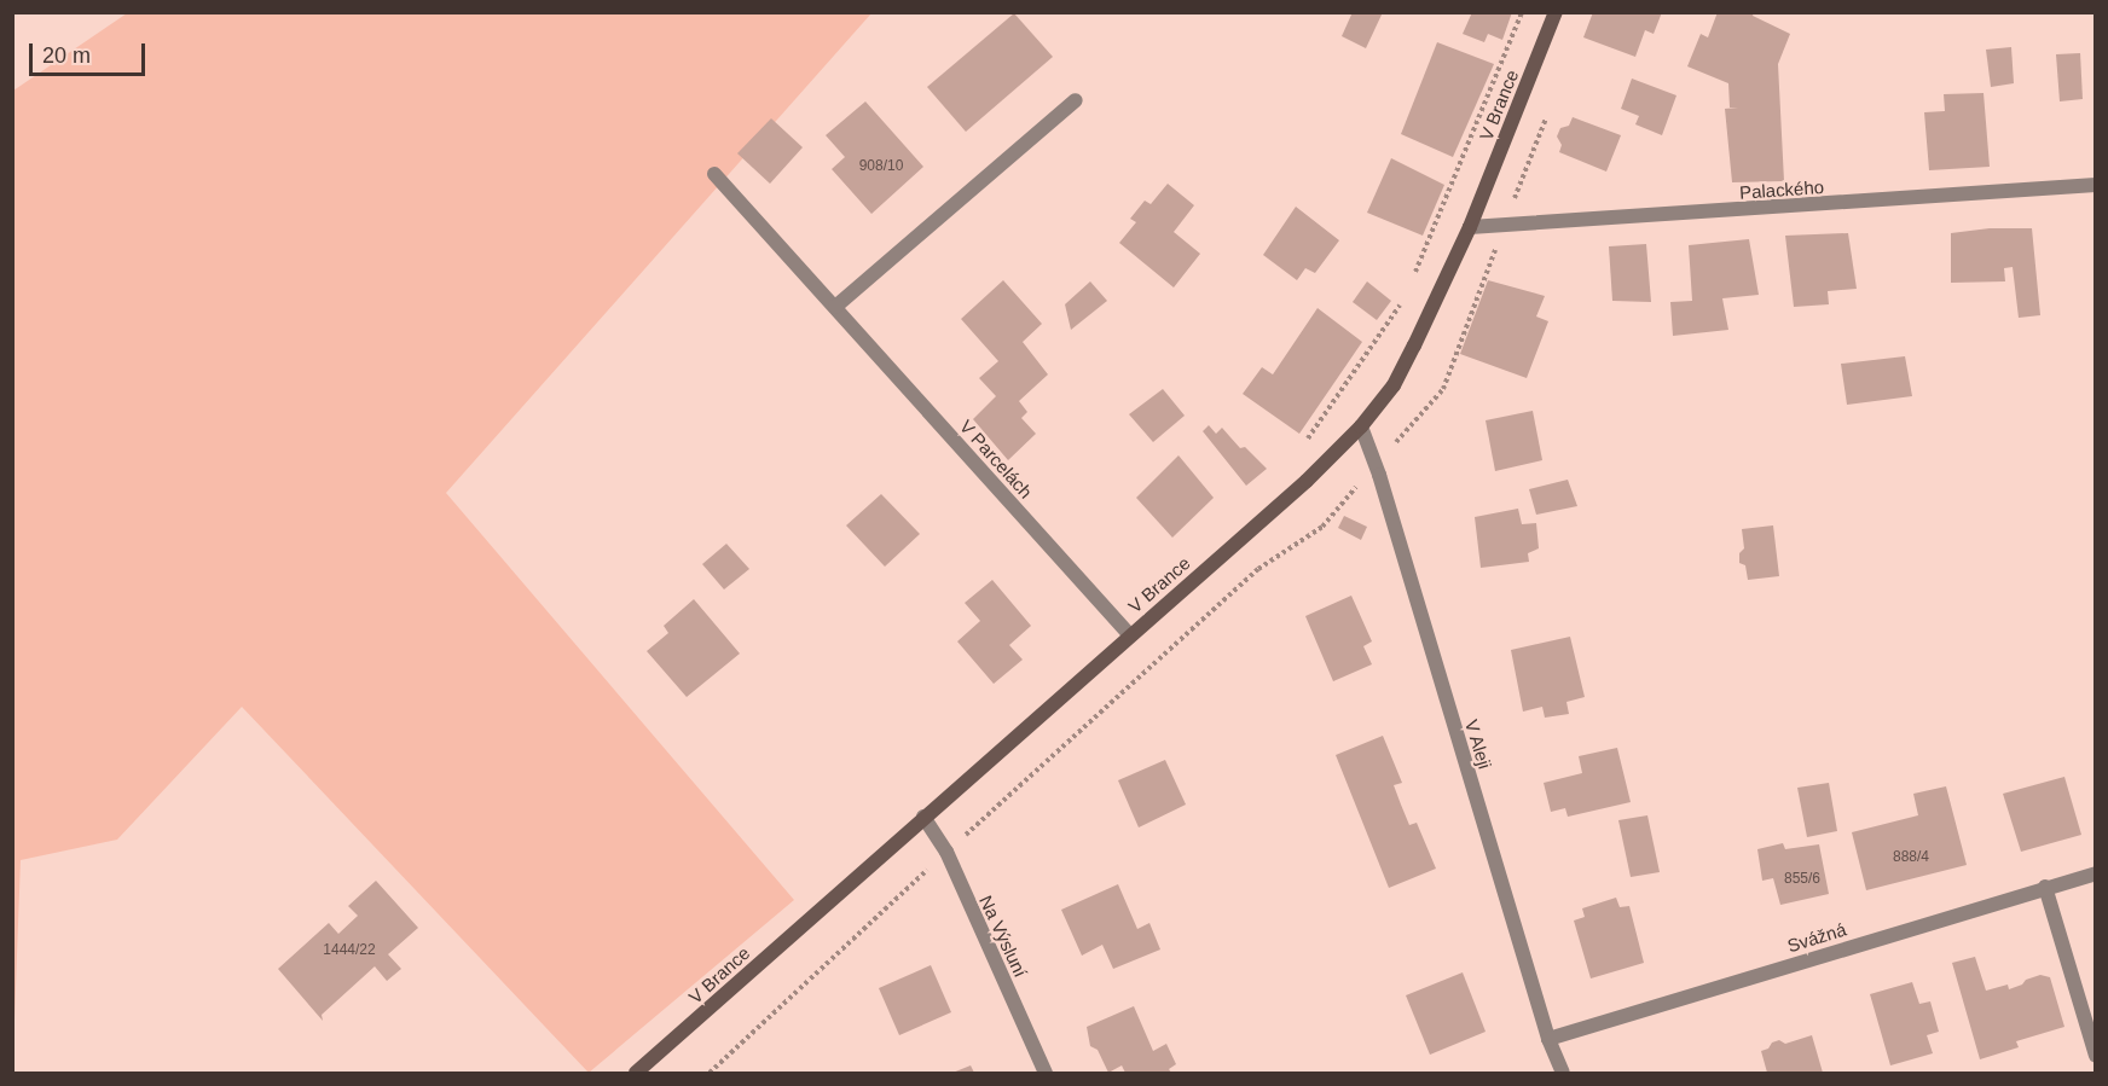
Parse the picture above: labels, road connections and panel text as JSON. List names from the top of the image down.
{
  "streets": {
    "main road": ["V Brance"],
    "street": [
      "Palackého",
      "V Parcelách",
      "V Aleji",
      "Na Výsluní",
      "Svážná"
    ]
  },
  "crossings": [
    ["V Brance", "Palackého"],
    ["V Brance", "V Parcelách"],
    ["V Brance", "V Aleji"],
    ["V Brance", "Na Výsluní"],
    ["V Aleji", "Svážná"]
  ],
  "house_numbers": [
    "908/10",
    "888/4",
    "855/6",
    "1444/22"
  ],
  "scale_bar": "20 m"
}
